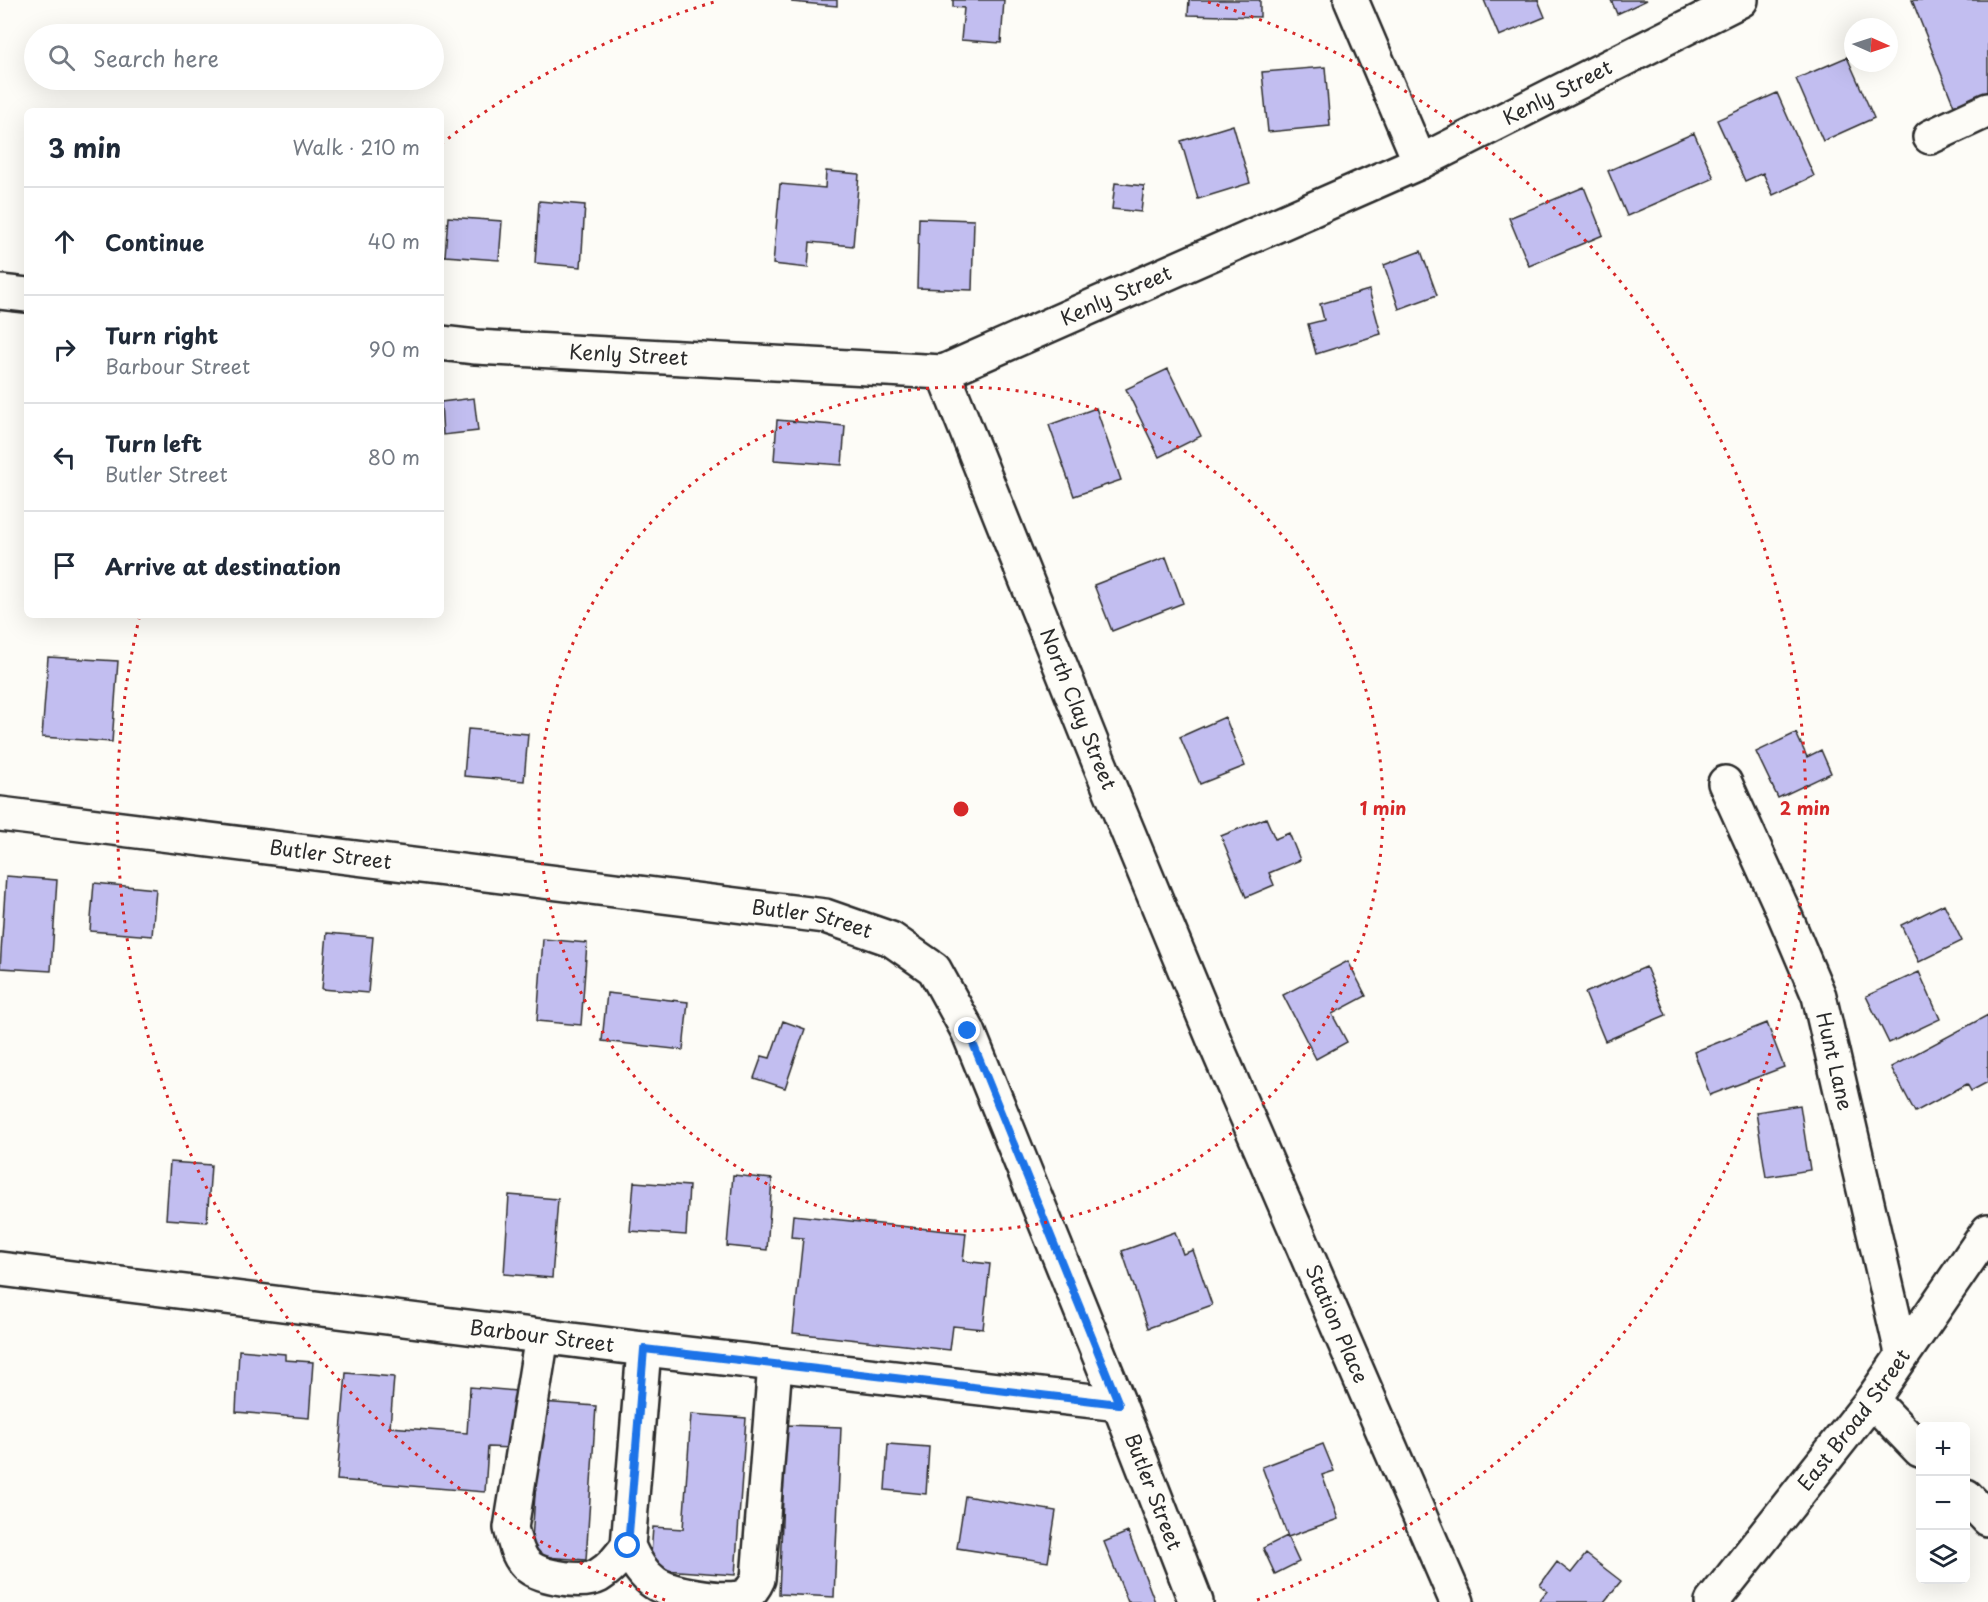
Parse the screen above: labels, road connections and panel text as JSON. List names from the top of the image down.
{
  "streets": {
    "street": [
      "Kenly Street",
      "North Clay Street",
      "Butler Street",
      "Hunt Lane",
      "Station Place",
      "Barbour Street",
      "East Broad Street"
    ]
  },
  "crossings": [
    ["Kenly Street", "North Clay Street"],
    ["North Clay Street", "Station Place"],
    ["Butler Street", "Barbour Street"],
    ["Hunt Lane", "East Broad Street"]
  ],
  "north": "right",
  "page": {
    "search": "Search here",
    "heading": ["3 min", "Walk · 210 m"],
    "list": [
      ["Continue", "40 m"],
      ["Turn right", "Barbour Street", "90 m"],
      ["Turn left", "Butler Street", "80 m"],
      "Arrive at destination"
    ],
    "map_buttons": ["+", "−"]
  },
  "rings": ["1 min", "2 min"]
}
